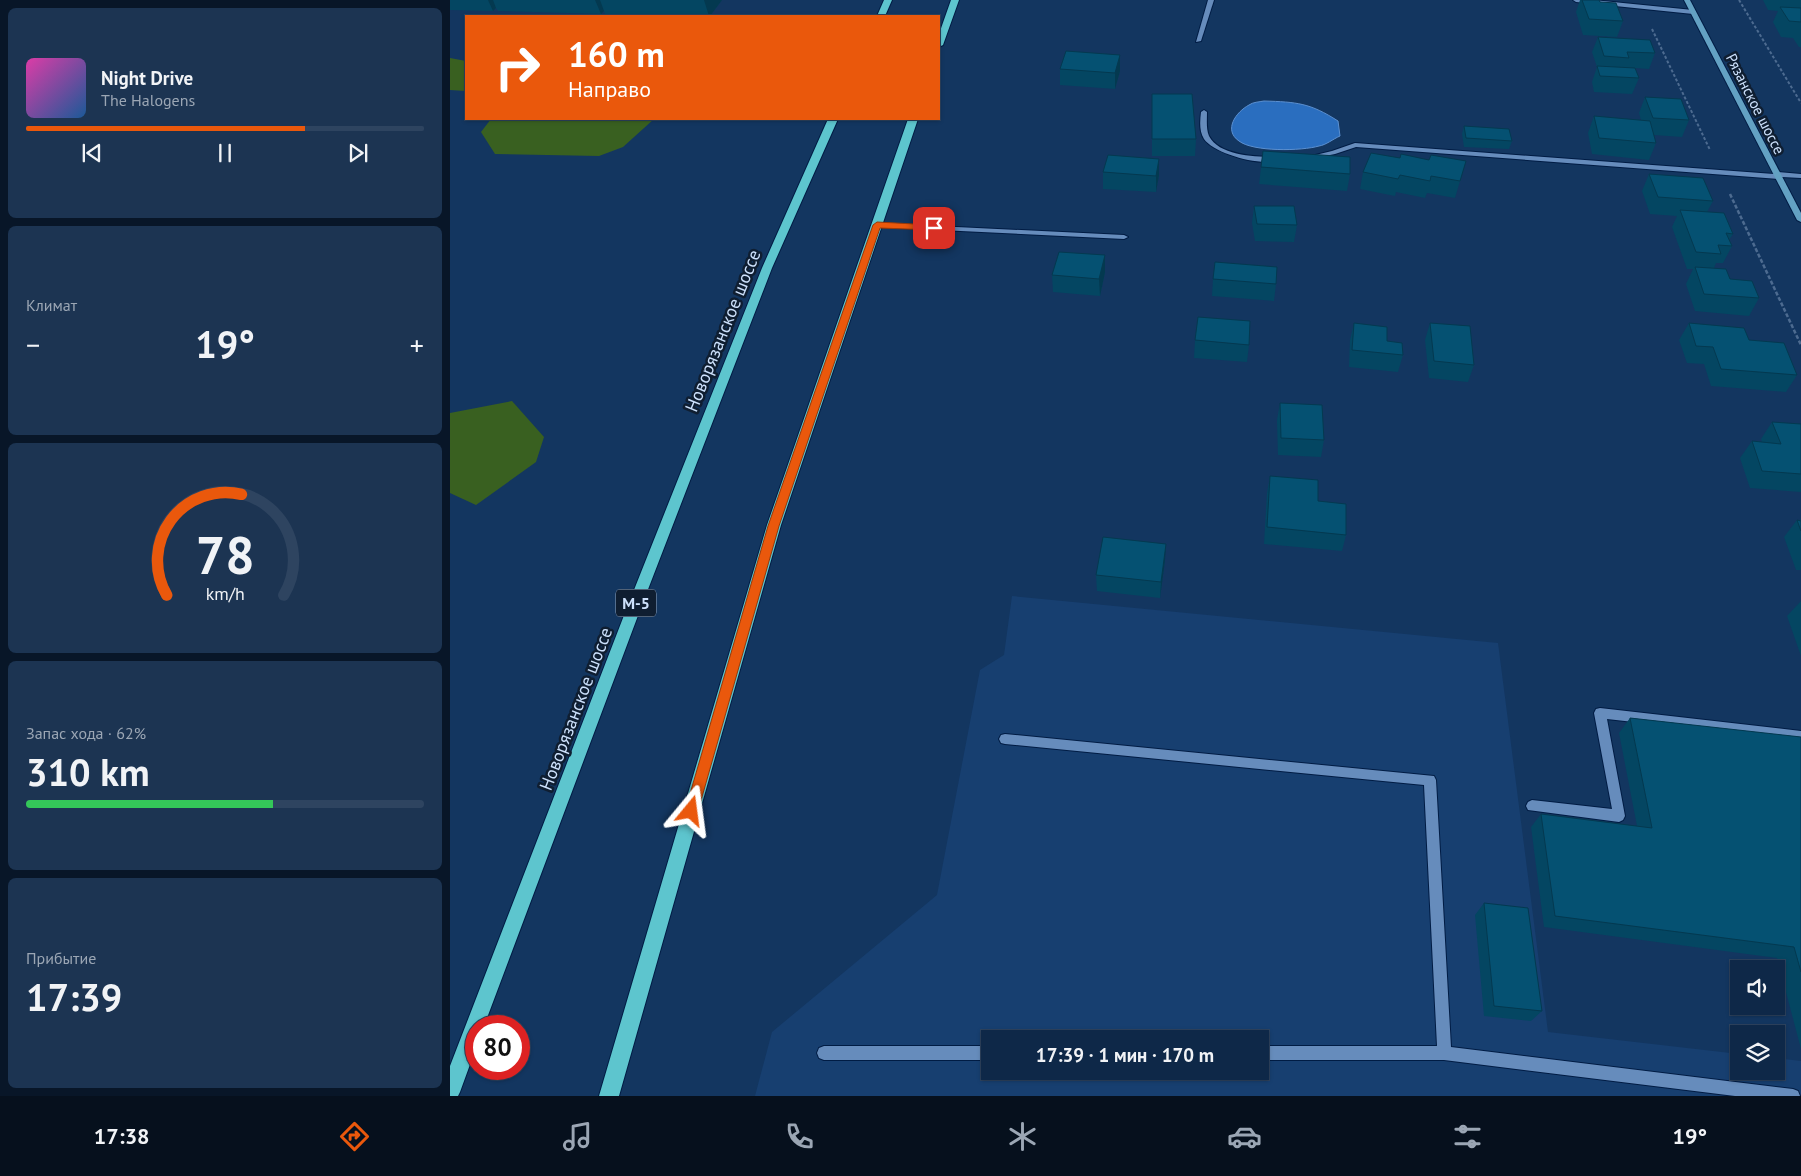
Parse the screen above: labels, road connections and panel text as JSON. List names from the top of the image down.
{
  "streets": {
    "highway": ["Новорязанское шоссе", "М-5"],
    "main road": ["Рязанское шоссе"]
  },
  "page": {
    "turn": ["160 m", "Направо"],
    "song": ["Night Drive", "The Halogens"],
    "tile": [
      "Климат",
      ["Запас хода · 62%", "310 km"],
      ["Прибытие", "17:39"]
    ],
    "heat": ["−", "19°", "+"],
    "limit": "80",
    "trip": "17:39 · 1 мин · 170 m",
    "tabs": ["17:38", "19°"],
    "gauge": ["78", "km/h"]
  }
}
